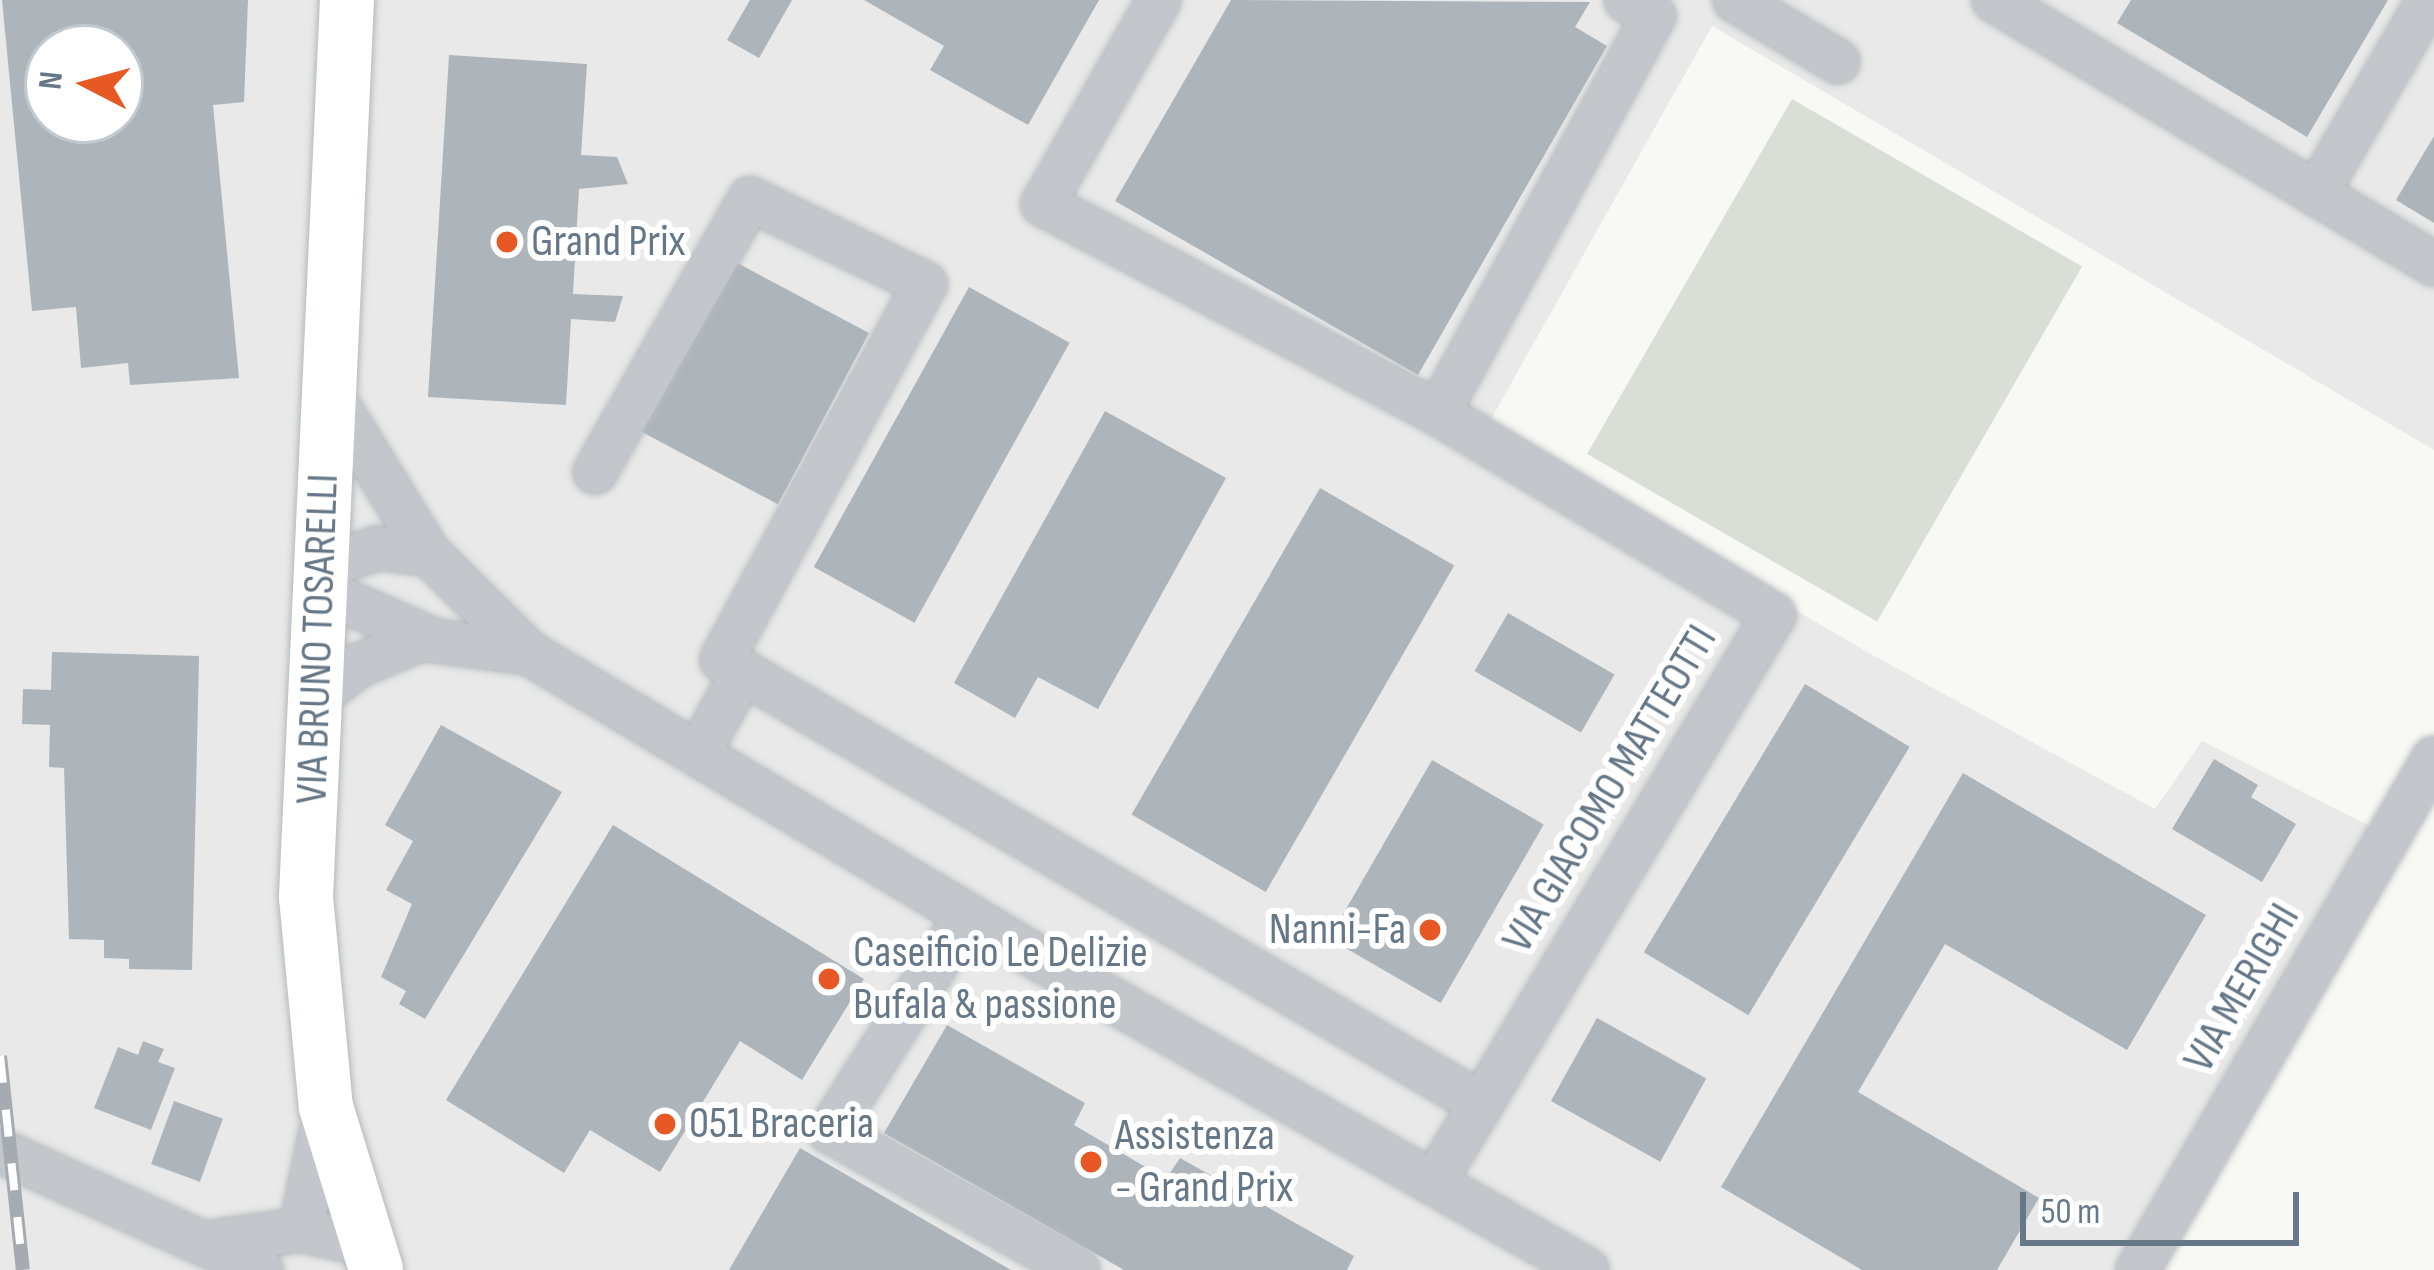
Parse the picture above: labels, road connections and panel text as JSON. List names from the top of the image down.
{
  "streets": {
    "main road": ["VIA BRUNO TOSARELLI"],
    "street": ["VIA GIACOMO MATTEOTTI", "VIA MERIGHI"]
  },
  "places": [
    "Grand Prix",
    "Nanni-Fa",
    "Caseificio Le Delizie Bufala & passione",
    "051 Braceria",
    "Assistenza - Grand Prix"
  ],
  "scale_bar": "50 m",
  "north": "left"
}
